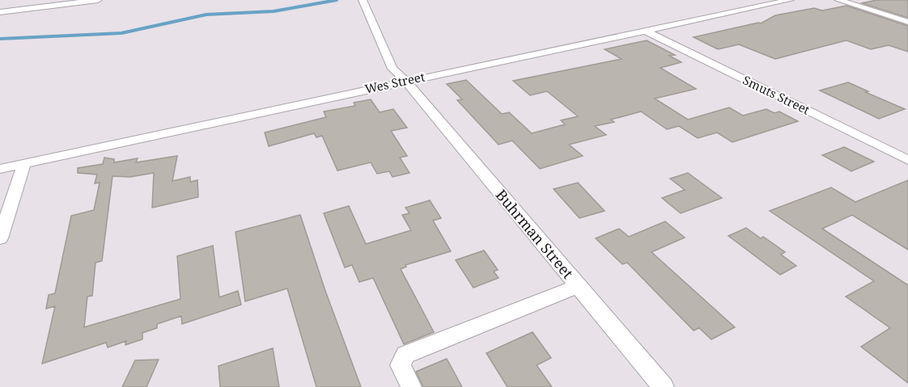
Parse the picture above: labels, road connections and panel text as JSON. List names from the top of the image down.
{
  "streets": {
    "street": ["Wes Street", "Smuts Street", "Buhrman Street"]
  },
  "crossings": [
    ["Wes Street", "Smuts Street"],
    ["Wes Street", "Buhrman Street"]
  ]
}
